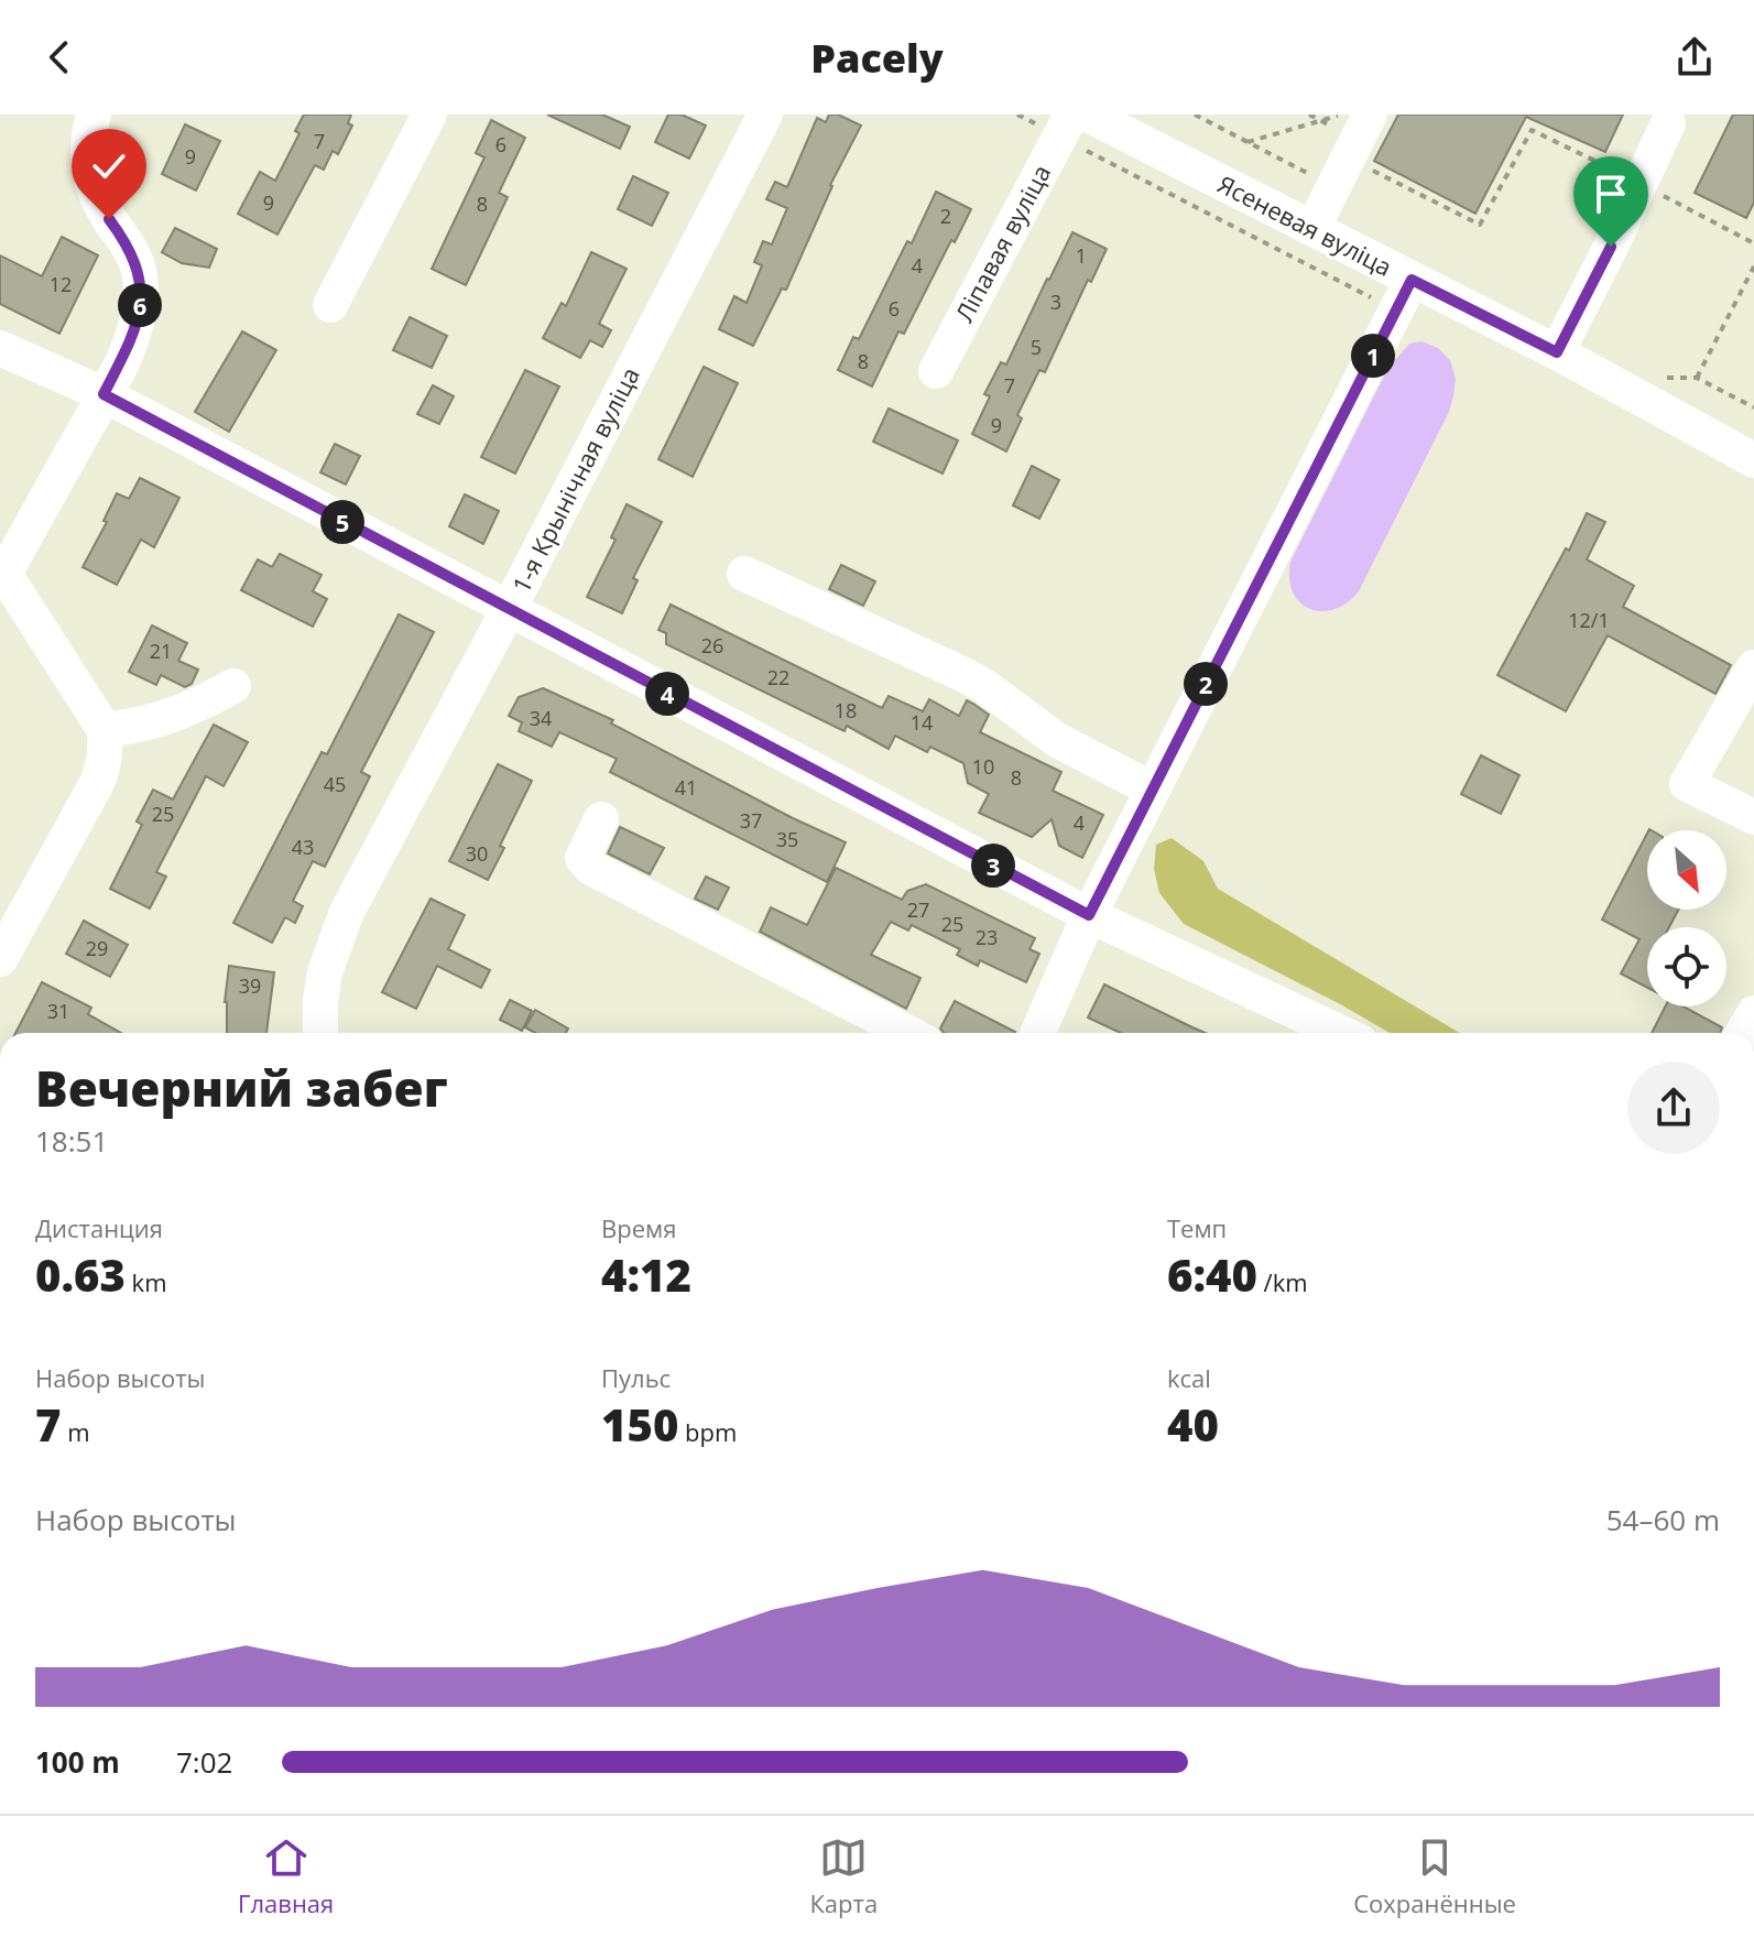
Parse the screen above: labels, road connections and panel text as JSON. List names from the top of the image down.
{
  "streets": {
    "street": ["Ясеневая вуліца", "Ліпавая вуліца", "1-я Крынічная вуліца"]
  },
  "house_numbers": [
    "7",
    "6",
    "9",
    "9",
    "8",
    "2",
    "1",
    "4",
    "12",
    "3",
    "6",
    "5",
    "8",
    "7",
    "9",
    "12/1",
    "26",
    "21",
    "22",
    "18",
    "34",
    "14",
    "10",
    "8",
    "45",
    "41",
    "25",
    "37",
    "4",
    "35",
    "43",
    "30",
    "27",
    "25",
    "23",
    "29",
    "39",
    "31"
  ],
  "north": "bottom right",
  "page": {
    "header": "Pacely",
    "pins": [
      "6",
      "1",
      "5",
      "2",
      "4",
      "3"
    ],
    "heading": ["Вечерний забег", "18:51"],
    "stats": [
      ["Дистанция", "0.63 km"],
      ["Время", "4:12"],
      ["Темп", "6:40 /km"],
      ["Набор высоты", "7 m"],
      ["Пульс", "150 bpm"],
      ["kcal", "40"]
    ],
    "chart": ["Набор высоты", "54–60 m"],
    "list": [
      {
        "name": "100 m",
        "note": "7:02"
      }
    ],
    "tabs": ["Главная", "Карта", "Сохранённые"]
  }
}
